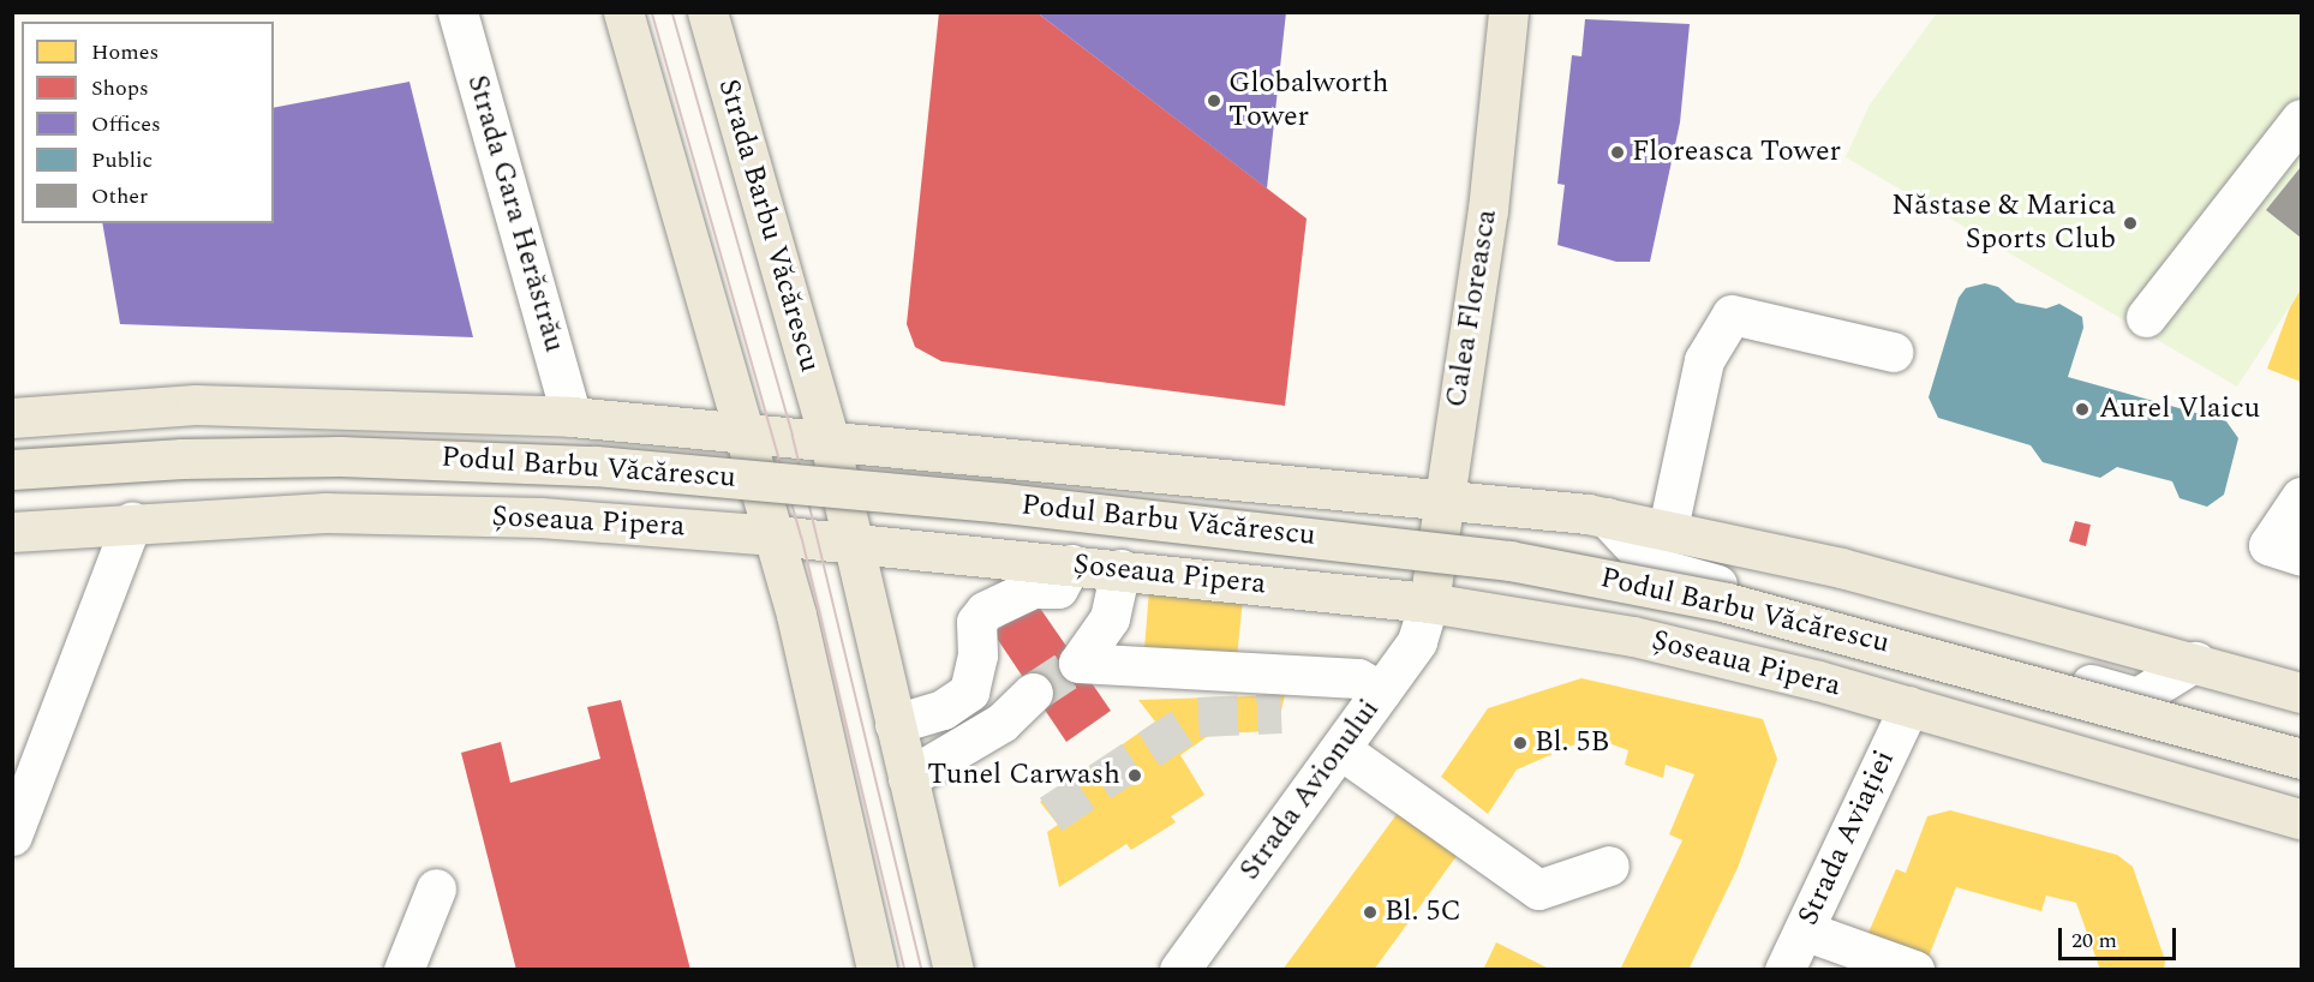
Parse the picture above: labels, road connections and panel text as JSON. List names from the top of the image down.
{
  "streets": {
    "main road": [
      "Strada Barbu Văcărescu",
      "Calea Floreasca",
      "Podul Barbu Văcărescu",
      "Șoseaua Pipera"
    ],
    "street": ["Strada Gara Herăstrău", "Strada Avionului", "Strada Aviației"]
  },
  "crossings": [
    ["Strada Barbu Văcărescu", "Șoseaua Pipera"],
    ["Calea Floreasca", "Șoseaua Pipera"],
    ["Calea Floreasca", "Strada Avionului"],
    ["Șoseaua Pipera", "Strada Avionului"],
    ["Șoseaua Pipera", "Strada Aviației"]
  ],
  "places": [
    "Globalworth Tower",
    "Floreasca Tower",
    "Năstase & Marica Sports Club",
    "Aurel Vlaicu",
    "Bl. 5B",
    "Tunel Carwash",
    "Bl. 5C"
  ],
  "legend": [
    "Homes",
    "Shops",
    "Offices",
    "Public",
    "Other"
  ],
  "scale_bar": "20 m"
}
